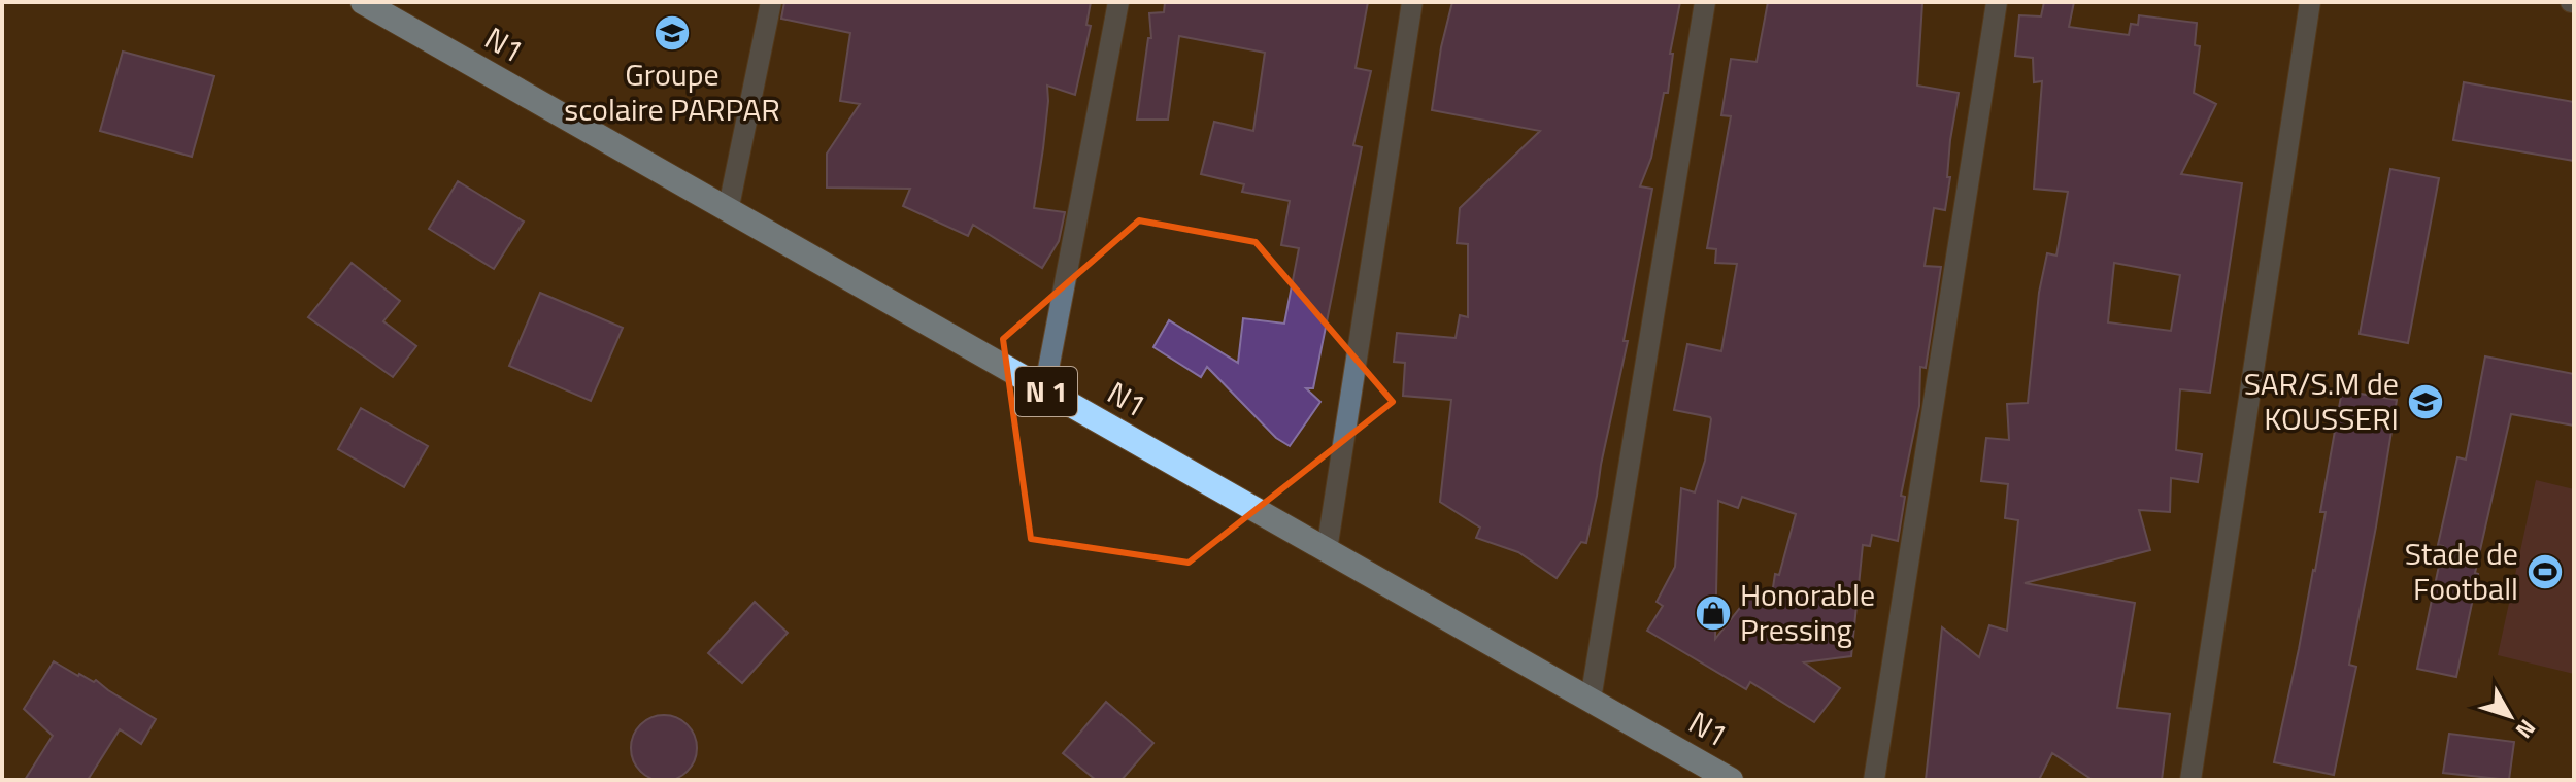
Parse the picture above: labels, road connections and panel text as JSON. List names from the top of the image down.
{
  "streets": {
    "highway": ["N1", "N 1"]
  },
  "places": {
    "school or university": ["Groupe scolaire PARPAR", "SAR/S.M de KOUSSERI"],
    "sports": ["Stade de Football"],
    "shop": ["Honorable Pressing"]
  },
  "north": "bottom right"
}
